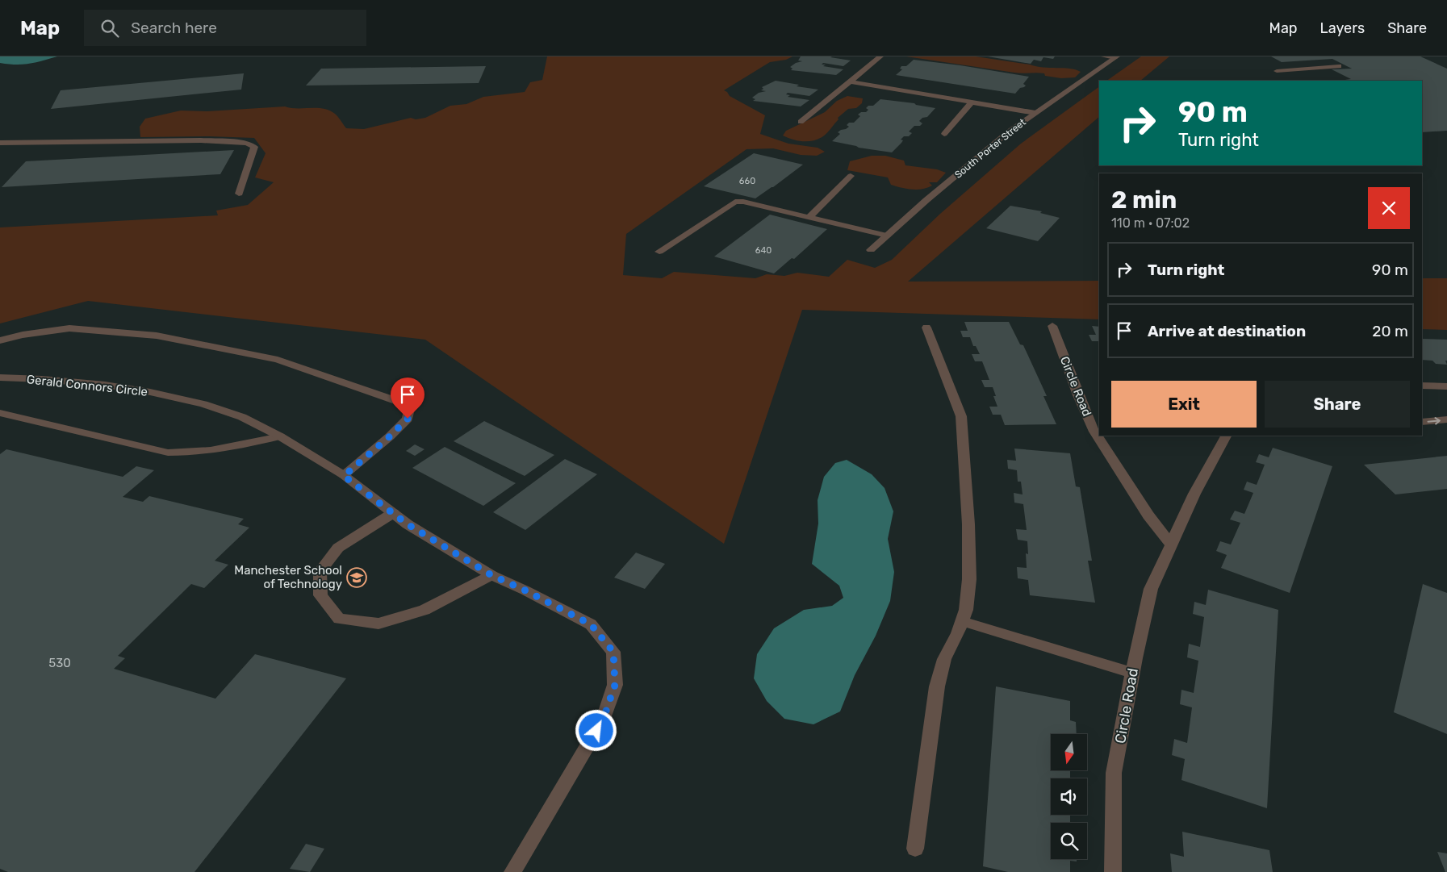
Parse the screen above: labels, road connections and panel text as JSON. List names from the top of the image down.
{
  "streets": {
    "street": ["South Porter Street", "Gerald Connors Circle", "Circle Road"]
  },
  "places": {
    "school or university": ["Manchester School of Technology"]
  },
  "house_numbers": ["660", "640", "530"],
  "north": "bottom",
  "page": {
    "header": "Map",
    "search": "Search here",
    "nav": ["Map", "Layers", "Share"],
    "turn": ["90 m", "Turn right"],
    "heading": ["2 min", "110 m · 07:02"],
    "list": [
      {
        "name": "Turn right",
        "value": "90 m"
      },
      {
        "name": "Arrive at destination",
        "value": "20 m"
      }
    ],
    "buttons": ["Exit", "Share"]
  }
}
